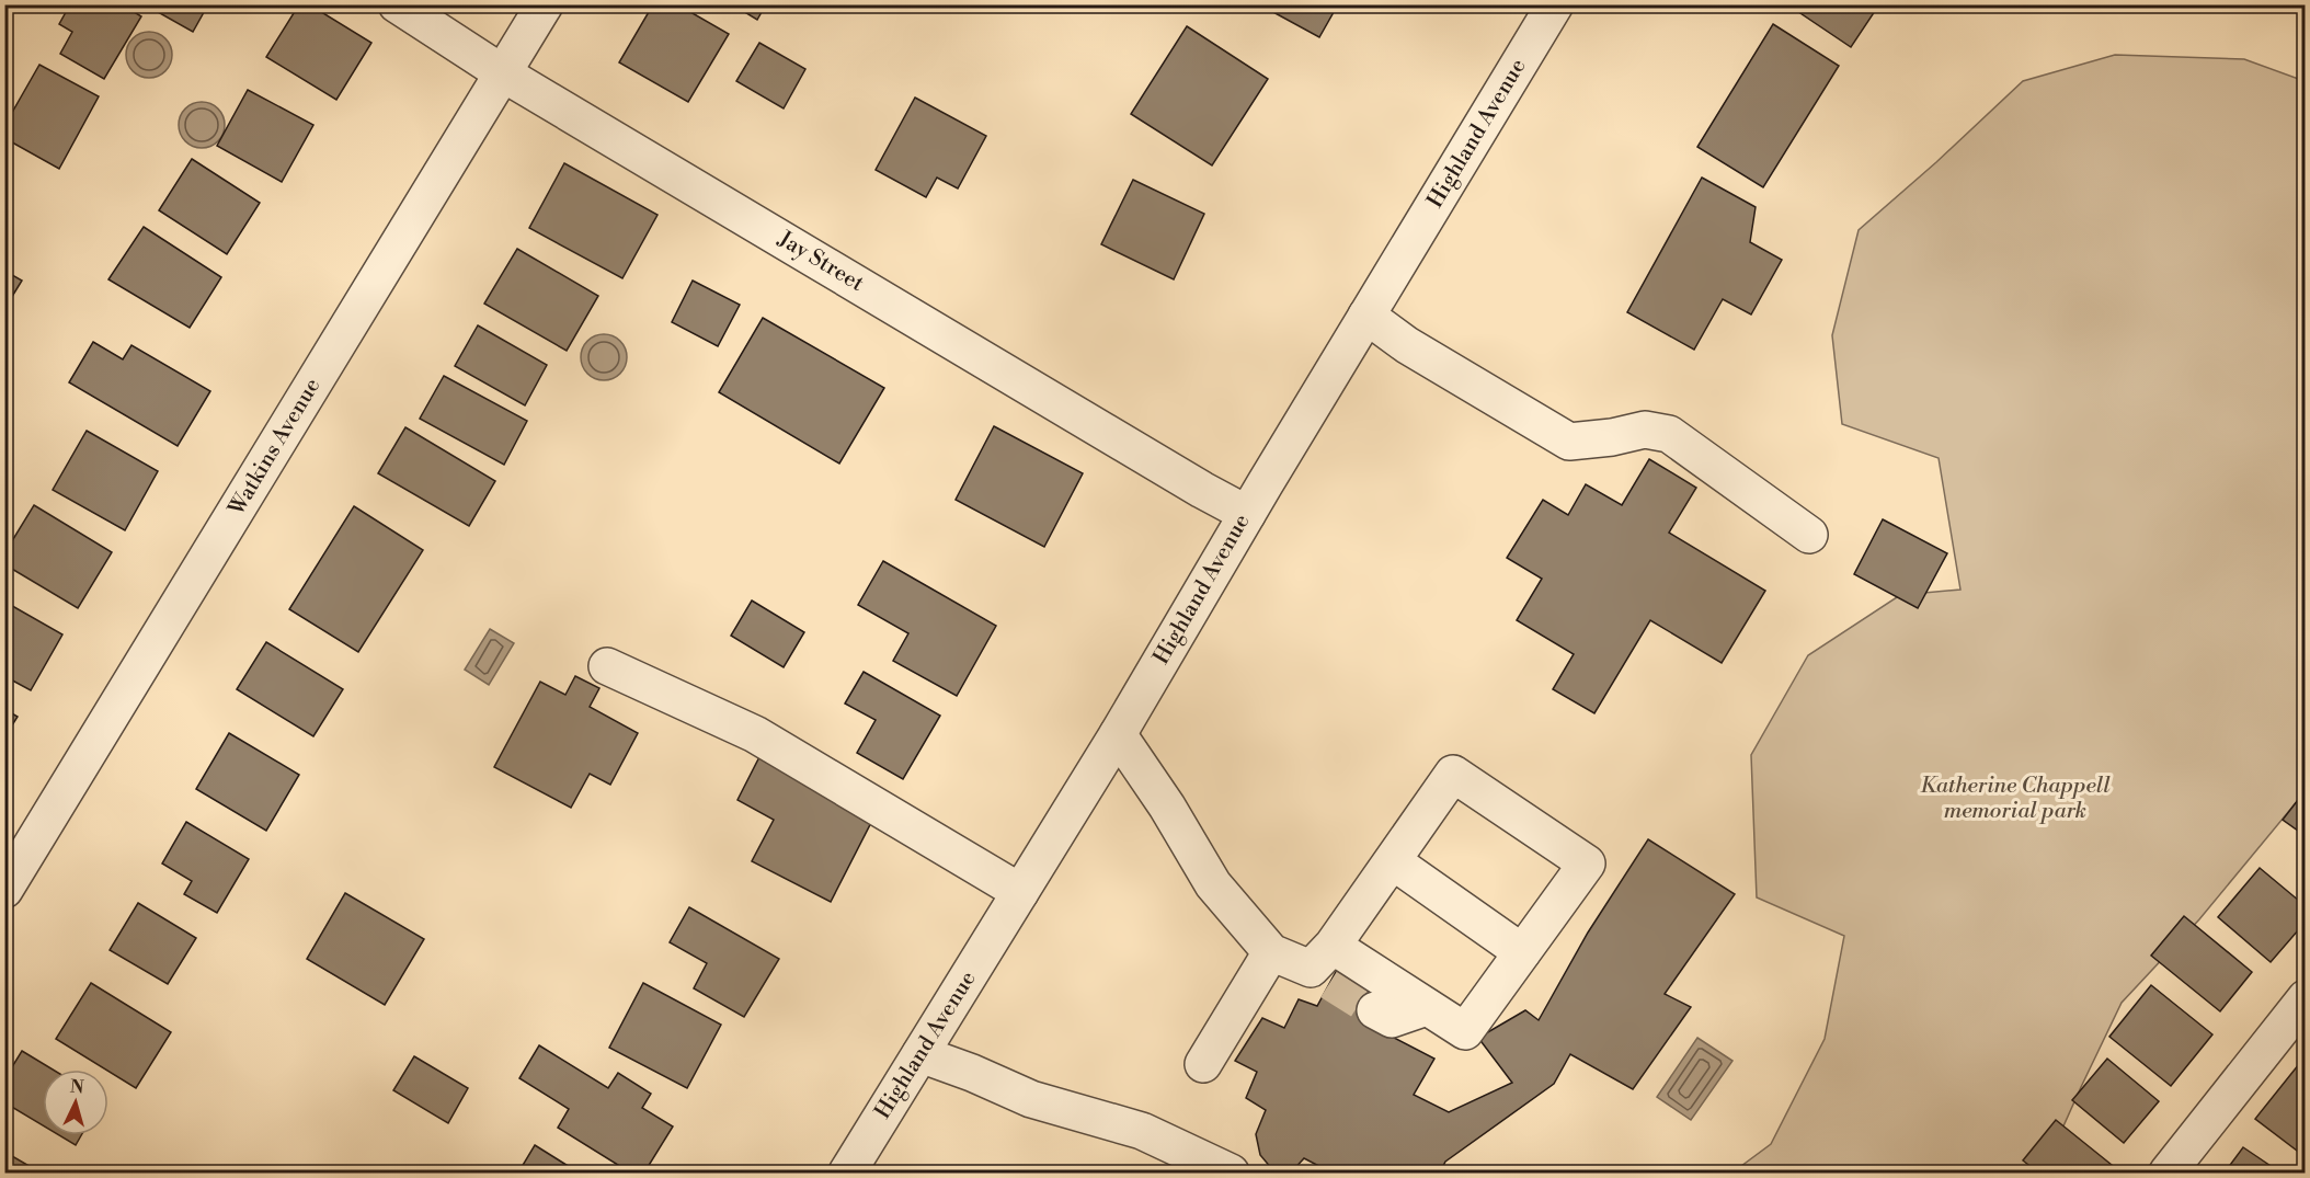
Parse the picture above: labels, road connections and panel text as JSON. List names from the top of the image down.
{
  "streets": {
    "street": ["Highland Avenue", "Jay Street", "Watkins Avenue"]
  },
  "crossings": [
    ["Highland Avenue", "Jay Street"],
    ["Jay Street", "Watkins Avenue"]
  ],
  "parks": ["Katherine Chappell memorial park"],
  "north": "top"
}
